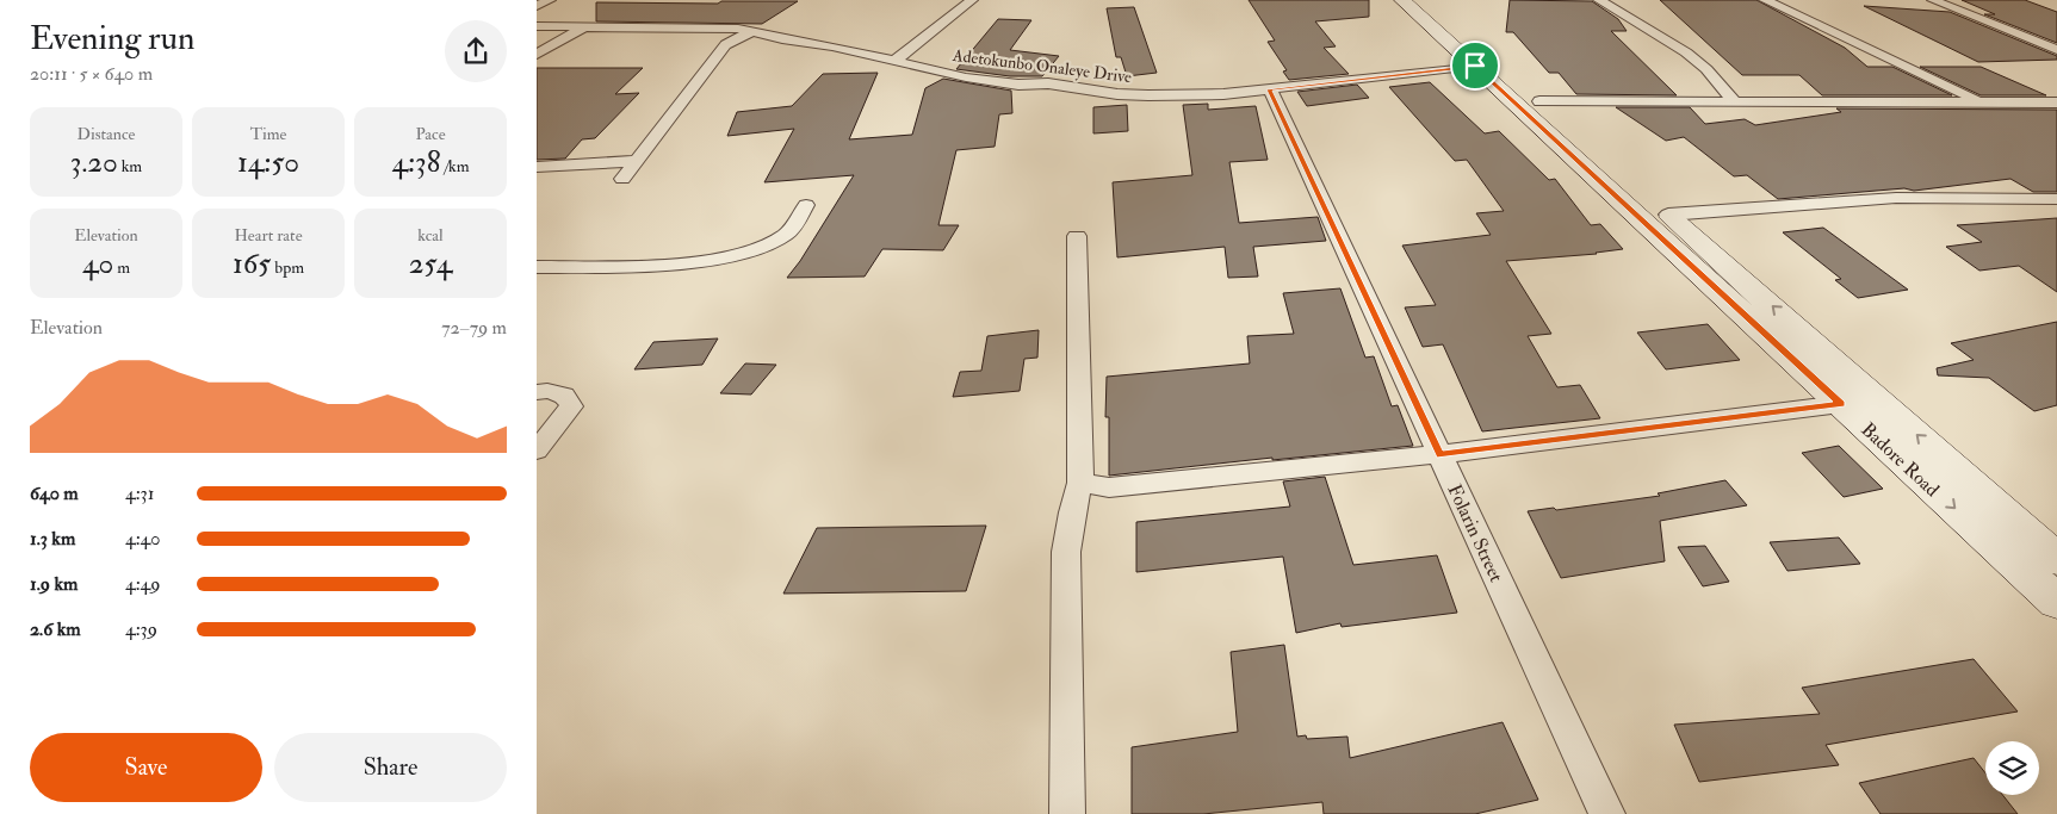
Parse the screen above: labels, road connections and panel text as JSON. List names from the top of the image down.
{
  "streets": {
    "main road": ["Badore Road"],
    "street": ["Adetokunbo Onaleye Drive", "Folarin Street"]
  },
  "crossings": [
    ["Adetokunbo Onaleye Drive", "Badore Road"],
    ["Adetokunbo Onaleye Drive", "Folarin Street"]
  ],
  "page": {
    "heading": ["Evening run", "20:11 · 5 × 640 m"],
    "stats": [
      ["Distance", "3.20 km"],
      ["Time", "14:50"],
      ["Pace", "4:38 /km"],
      ["Elevation", "40 m"],
      ["Heart rate", "165 bpm"],
      ["kcal", "254"]
    ],
    "chart": ["Elevation", "72–79 m"],
    "list": [
      {
        "name": "640 m",
        "note": "4:31"
      },
      {
        "name": "1.3 km",
        "note": "4:40"
      },
      {
        "name": "1.9 km",
        "note": "4:49"
      },
      {
        "name": "2.6 km",
        "note": "4:39"
      }
    ],
    "buttons": ["Save", "Share"]
  }
}
